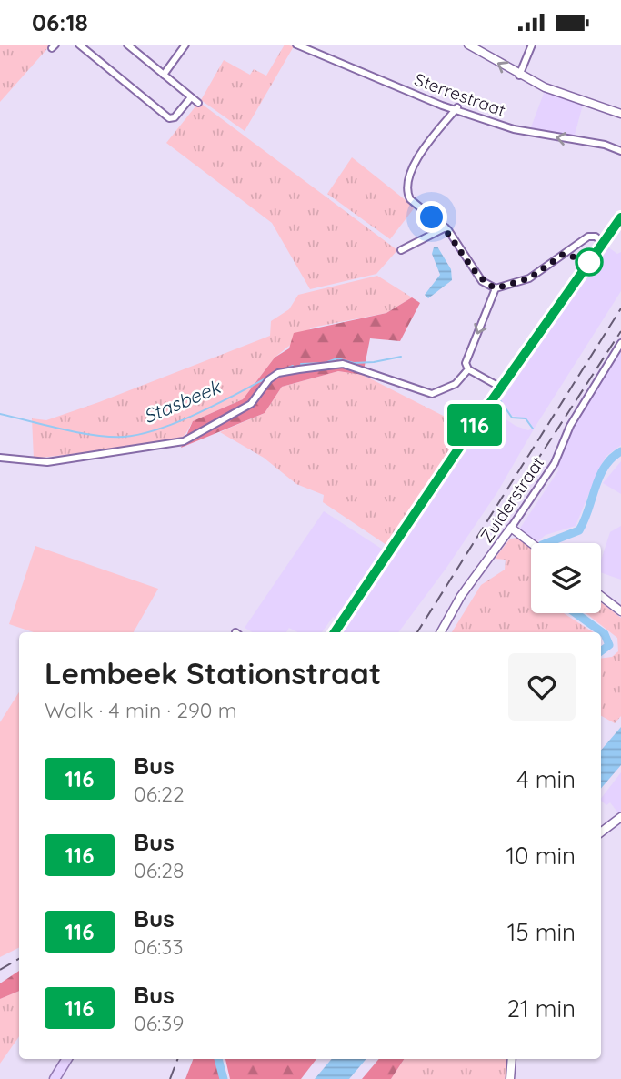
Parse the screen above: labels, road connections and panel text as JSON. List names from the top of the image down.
{
  "streets": {
    "street": ["Sterrestraat", "Zuiderstraat"]
  },
  "water": ["Stasbeek"],
  "lines": ["bus line 116"],
  "page": {
    "status": "06:18",
    "on_map": "116",
    "heading": ["Lembeek Stationstraat", "Walk · 4 min · 290 m"],
    "list": [
      {
        "mark": "116",
        "name": "Bus",
        "note": "06:22",
        "value": "4 min"
      },
      {
        "mark": "116",
        "name": "Bus",
        "note": "06:28",
        "value": "10 min"
      },
      {
        "mark": "116",
        "name": "Bus",
        "note": "06:33",
        "value": "15 min"
      },
      {
        "mark": "116",
        "name": "Bus",
        "note": "06:39",
        "value": "21 min"
      }
    ]
  }
}
